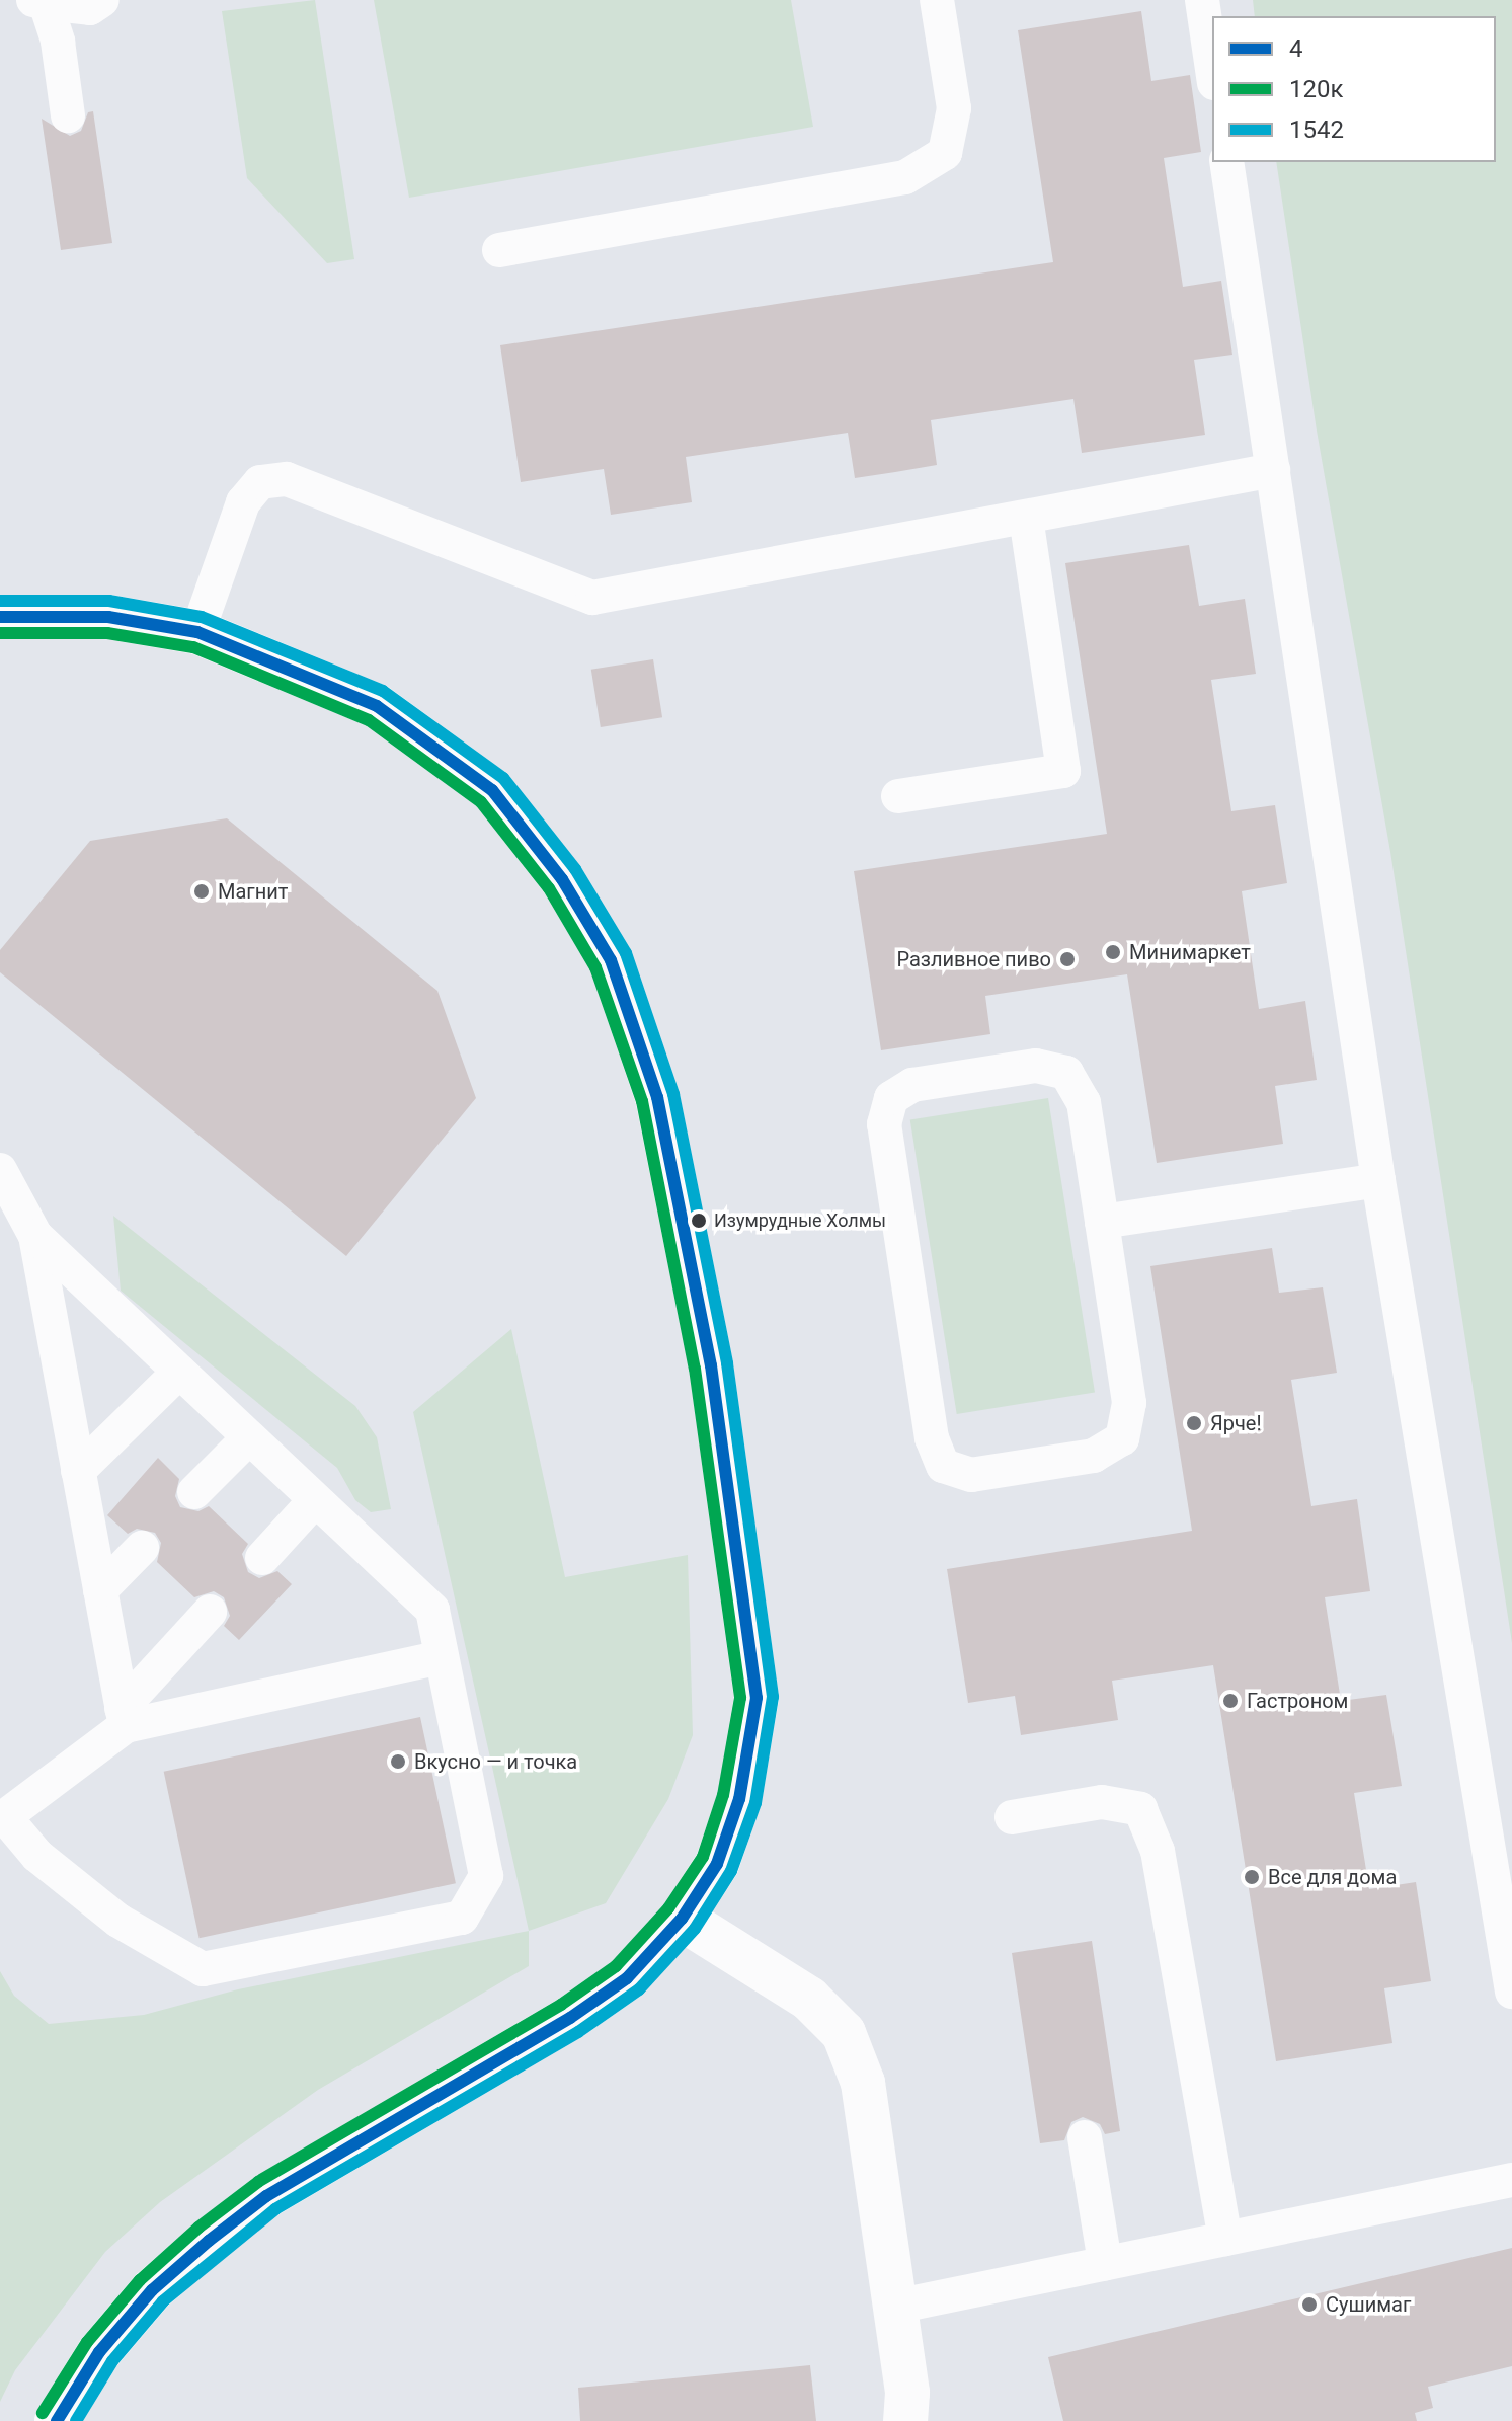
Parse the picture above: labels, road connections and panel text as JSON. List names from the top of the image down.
{
  "places": [
    "Магнит",
    "Минимаркет",
    "Разливное пиво",
    "Изумрудные Холмы",
    "Ярче!",
    "Гастроном",
    "Вкусно — и точка",
    "Все для дома",
    "Сушимаг"
  ],
  "lines": ["transit line 1542", "transit line 4", "transit line 120к"],
  "legend": ["4", "120к", "1542"]
}
